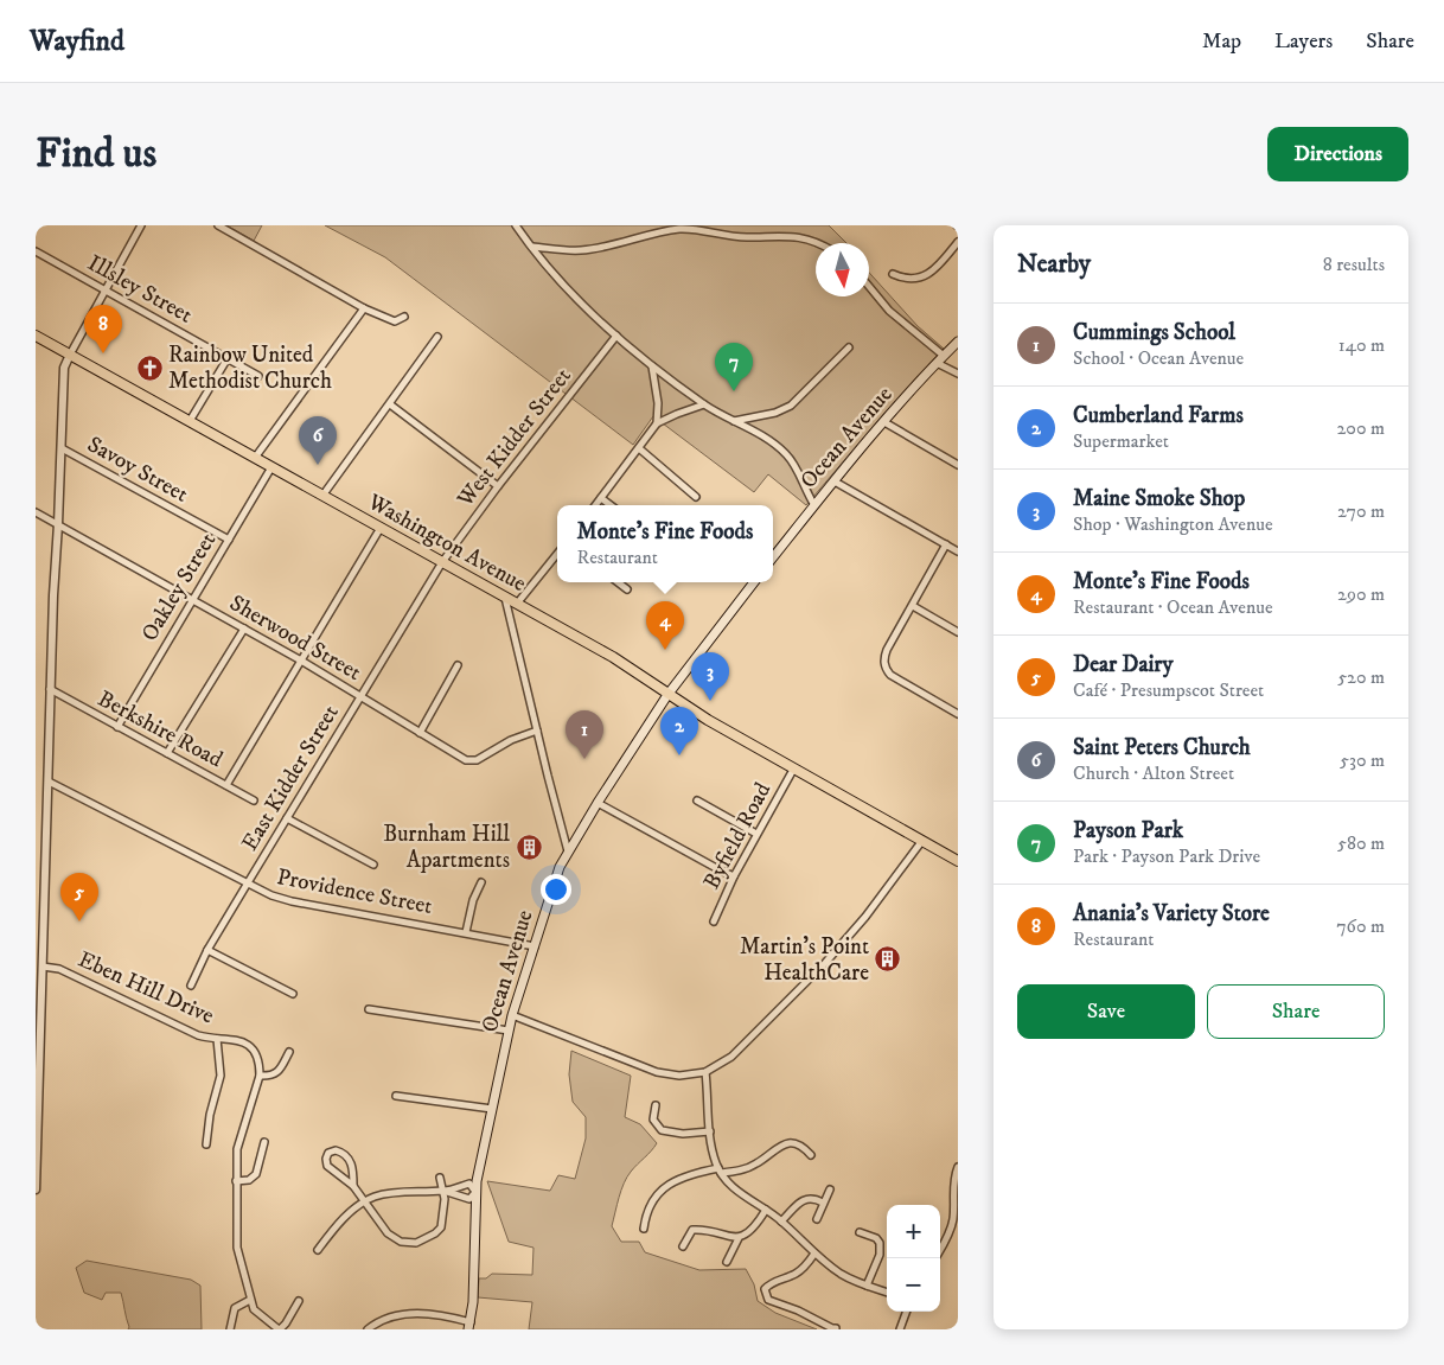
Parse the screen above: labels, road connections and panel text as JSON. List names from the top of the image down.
{
  "streets": {
    "main road": ["Ocean Avenue", "Washington Avenue"],
    "street": [
      "Illsley Street",
      "West Kidder Street",
      "Savoy Street",
      "Oakley Street",
      "Sherwood Street",
      "Berkshire Road",
      "East Kidder Street",
      "Byfield Road",
      "Providence Street",
      "Eben Hill Drive"
    ]
  },
  "crossings": [
    ["West Kidder Street", "Washington Avenue"],
    ["West Kidder Street", "East Kidder Street"],
    ["Ocean Avenue", "Washington Avenue"],
    ["Ocean Avenue", "Providence Street"],
    ["Savoy Street", "Oakley Street"],
    ["Washington Avenue", "Oakley Street"],
    ["Washington Avenue", "East Kidder Street"],
    ["Washington Avenue", "Byfield Road"],
    ["Oakley Street", "Sherwood Street"],
    ["Oakley Street", "Berkshire Road"],
    ["Sherwood Street", "East Kidder Street"],
    ["East Kidder Street", "Providence Street"]
  ],
  "places": {
    "church": ["Rainbow United Methodist Church"],
    "building": ["Burnham Hill Apartments", "Martin's Point HealthCare"]
  },
  "north": "bottom",
  "page": {
    "header": "Wayfind",
    "nav": ["Map", "Layers", "Share"],
    "buttons": [
      "Directions",
      ["Save", "Share"]
    ],
    "title": "Find us",
    "heading": ["Nearby", "8 results"],
    "list": [
      {
        "mark": "1",
        "name": "Cummings School",
        "note": "School · Ocean Avenue",
        "value": "140 m"
      },
      {
        "mark": "2",
        "name": "Cumberland Farms",
        "note": "Supermarket",
        "value": "200 m"
      },
      {
        "mark": "3",
        "name": "Maine Smoke Shop",
        "note": "Shop · Washington Avenue",
        "value": "270 m"
      },
      {
        "mark": "4",
        "name": "Monte's Fine Foods",
        "note": "Restaurant · Ocean Avenue",
        "value": "290 m"
      },
      {
        "mark": "5",
        "name": "Dear Dairy",
        "note": "Café · Presumpscot Street",
        "value": "520 m"
      },
      {
        "mark": "6",
        "name": "Saint Peters Church",
        "note": "Church · Alton Street",
        "value": "530 m"
      },
      {
        "mark": "7",
        "name": "Payson Park",
        "note": "Park · Payson Park Drive",
        "value": "580 m"
      },
      {
        "mark": "8",
        "name": "Anania's Variety Store",
        "note": "Restaurant",
        "value": "760 m"
      }
    ],
    "pins": [
      "8",
      "7",
      "6",
      "4",
      "3",
      "2",
      "1",
      "5"
    ],
    "popup": ["Monte's Fine Foods", "Restaurant"],
    "map_buttons": ["+", "−"]
  }
}
